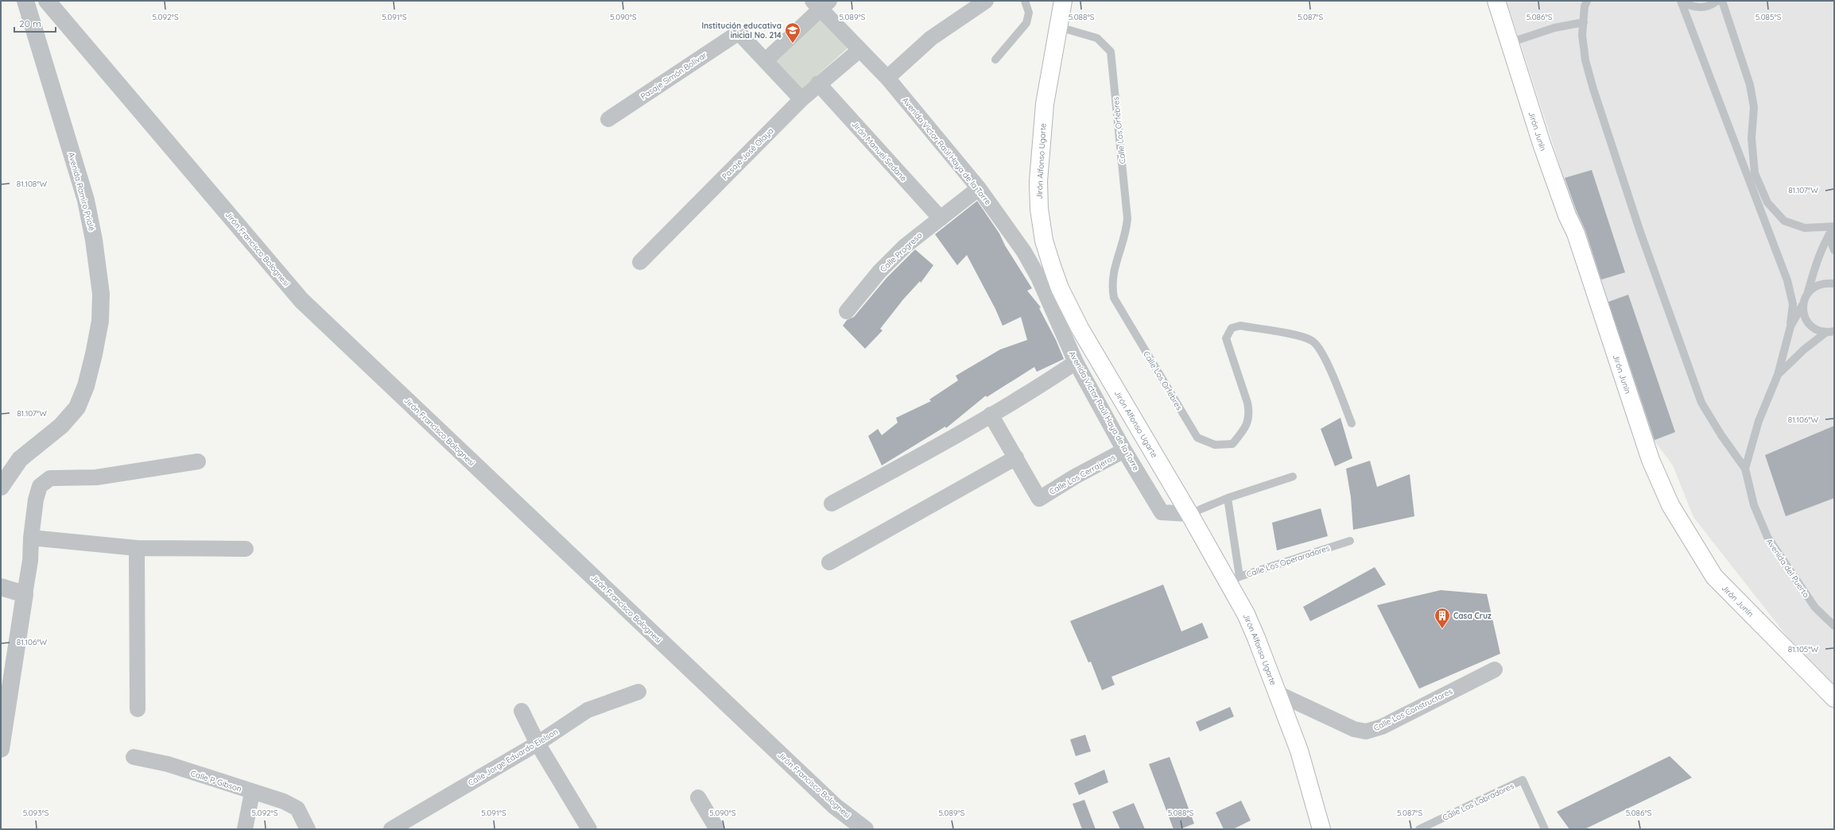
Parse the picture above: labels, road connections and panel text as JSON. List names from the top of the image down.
{
  "streets": {
    "main road": ["Jirón Junín", "Jirón Alfonso Ugarte"],
    "street": [
      "Pasaje Simón Bolívar",
      "Jirón Manuel Sedane",
      "Avenida Víctor Raúl Haya de la Torre",
      "Pasaje José Olaya",
      "Avenida Ramiro Prialé",
      "Jirón Francisco Bolognesi",
      "Calle Progreso",
      "Calle Los Cerrajeros",
      "Calle Los Constructores",
      "Calle Jorge Eduardo Eielson",
      "Calle P. Gibson"
    ],
    "lane": [
      "Calle Los Orfebres",
      "Calle Los Operaradores",
      "Avenida del Puerto",
      "Calle Los Labradores"
    ]
  },
  "crossings": [
    ["Calle Los Orfebres", "Jirón Alfonso Ugarte"],
    ["Jirón Manuel Sedane", "Pasaje José Olaya"],
    ["Jirón Manuel Sedane", "Calle Progreso"],
    ["Avenida Víctor Raúl Haya de la Torre", "Pasaje José Olaya"],
    ["Avenida Víctor Raúl Haya de la Torre", "Jirón Alfonso Ugarte"],
    ["Avenida Víctor Raúl Haya de la Torre", "Calle Progreso"],
    ["Avenida Víctor Raúl Haya de la Torre", "Calle Los Cerrajeros"],
    ["Jirón Alfonso Ugarte", "Calle Los Operaradores"],
    ["Jirón Alfonso Ugarte", "Calle Los Constructores"]
  ],
  "places": {
    "school or university": ["Institución educativa inicial No. 214"],
    "building": ["Casa Cruz"]
  },
  "scale_bar": "20 m",
  "coordinates": [
    "5.092°S",
    "5.091°S",
    "5.090°S",
    "5.089°S",
    "5.088°S",
    "5.087°S",
    "5.086°S",
    "5.085°S",
    "81.108°W",
    "81.107°W",
    "81.106°W",
    "81.105°W",
    "5.093°S"
  ]
}
